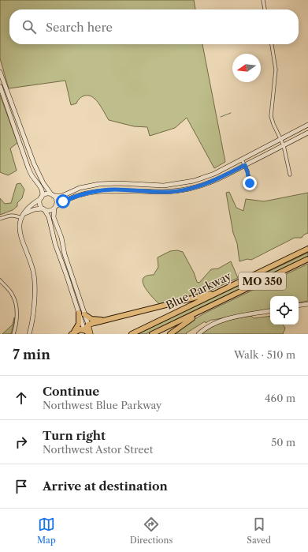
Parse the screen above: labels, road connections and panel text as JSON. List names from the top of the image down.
{
  "streets": {
    "highway": ["MO 350", "Blue Parkway"]
  },
  "north": "left",
  "page": {
    "search": "Search here",
    "heading": ["7 min", "Walk · 510 m"],
    "list": [
      ["Continue", "Northwest Blue Parkway", "460 m"],
      ["Turn right", "Northwest Astor Street", "50 m"],
      "Arrive at destination"
    ],
    "nav": ["Map", "Directions", "Saved"]
  }
}
